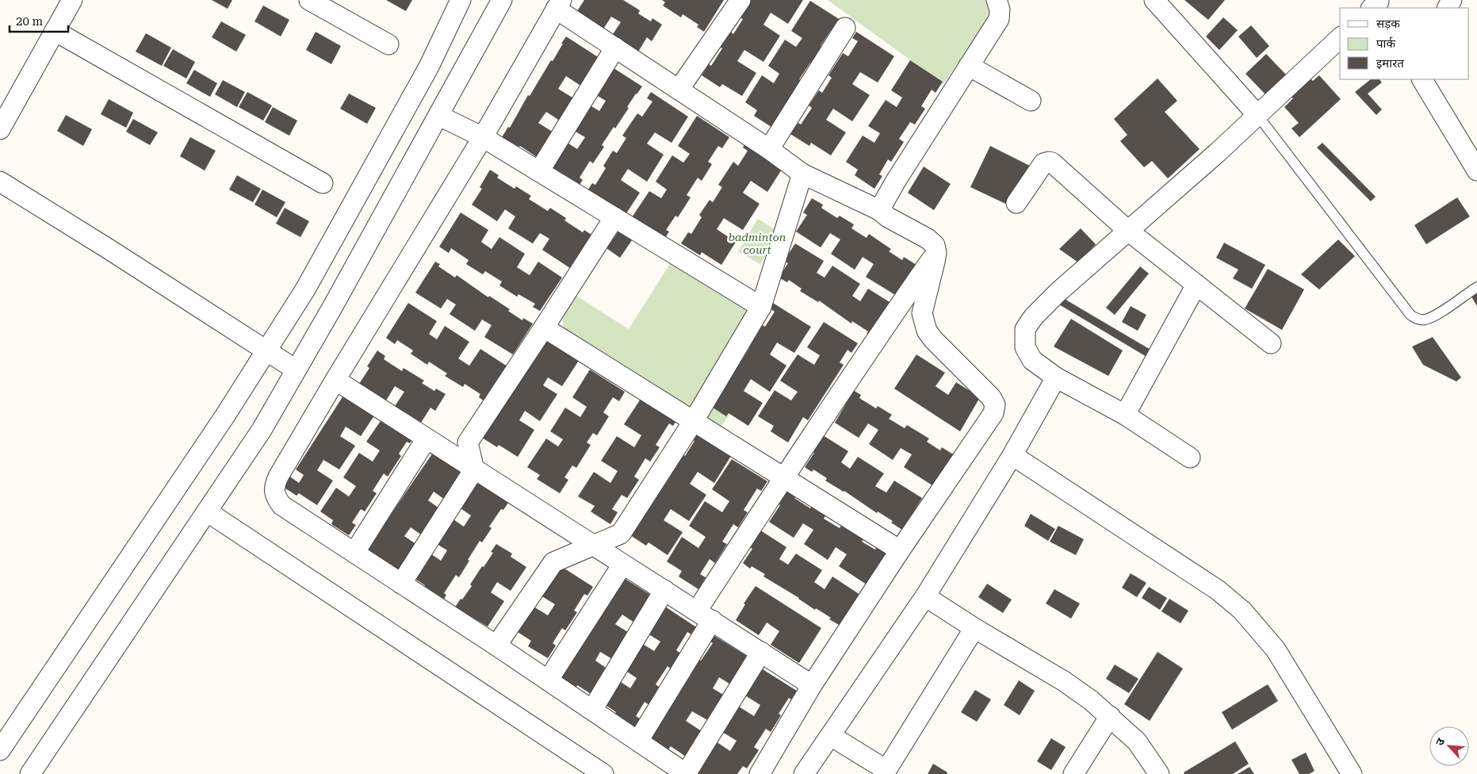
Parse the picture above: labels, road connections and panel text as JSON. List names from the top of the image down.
{
  "parks": ["badminton court"],
  "legend": ["सड़क", "पार्क", "इमारत"],
  "scale_bar": "20 m",
  "north": "top left"
}
